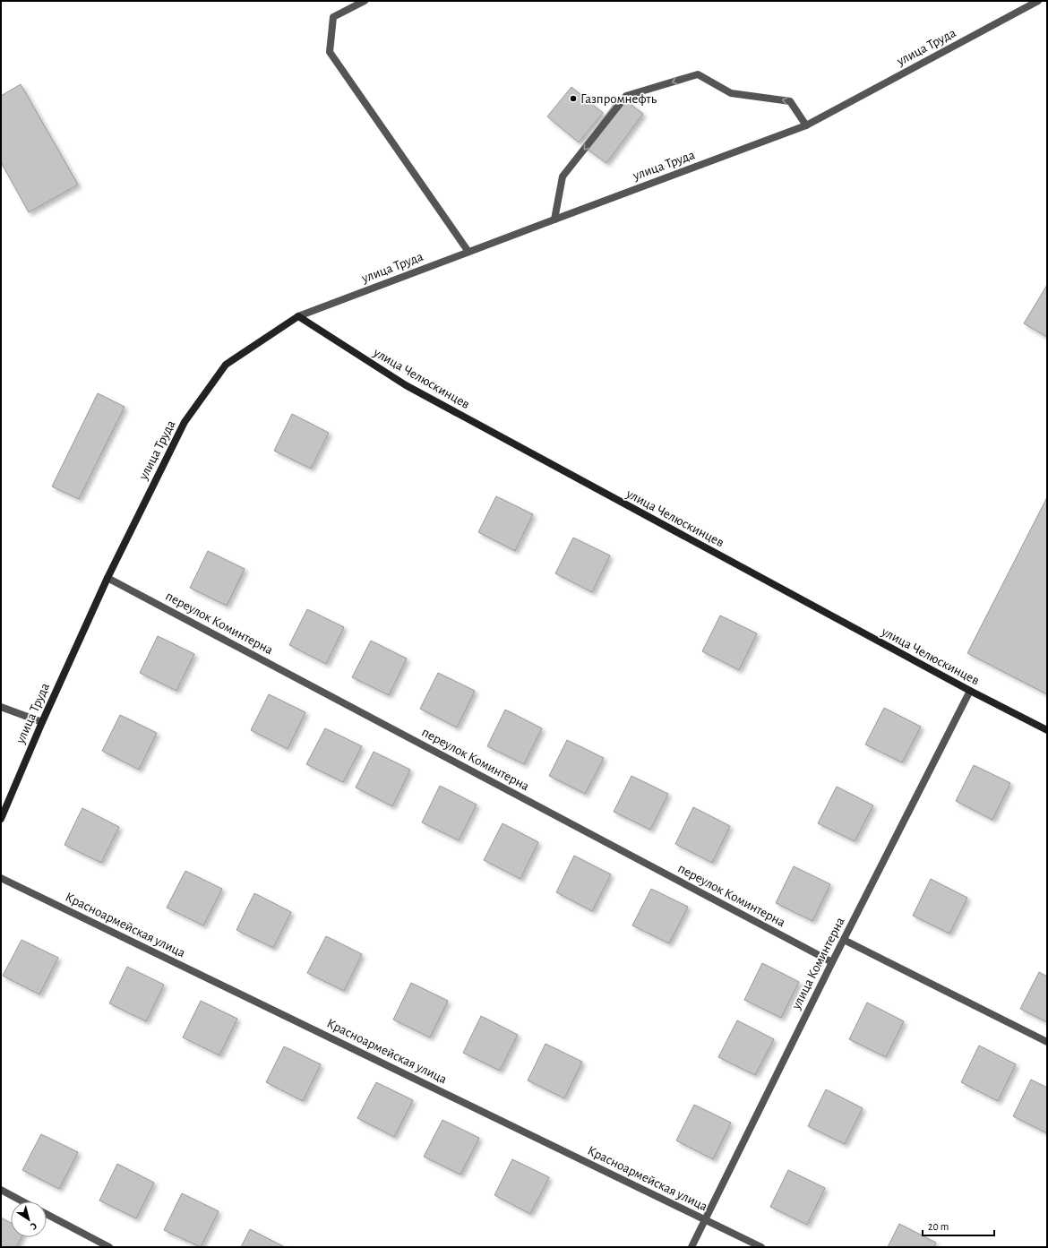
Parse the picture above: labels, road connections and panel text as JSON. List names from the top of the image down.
{
  "streets": {
    "street": [
      "улица Труда",
      "улица Челюскинцев",
      "переулок Коминтерна",
      "Красноармейская улица",
      "улица Коминтерна"
    ]
  },
  "crossings": [
    ["улица Труда", "улица Челюскинцев"],
    ["улица Труда", "переулок Коминтерна"],
    ["улица Челюскинцев", "улица Коминтерна"],
    ["переулок Коминтерна", "улица Коминтерна"],
    ["Красноармейская улица", "улица Коминтерна"]
  ],
  "places": ["Газпромнефть"],
  "scale_bar": "20 m",
  "north": "bottom right"
}
